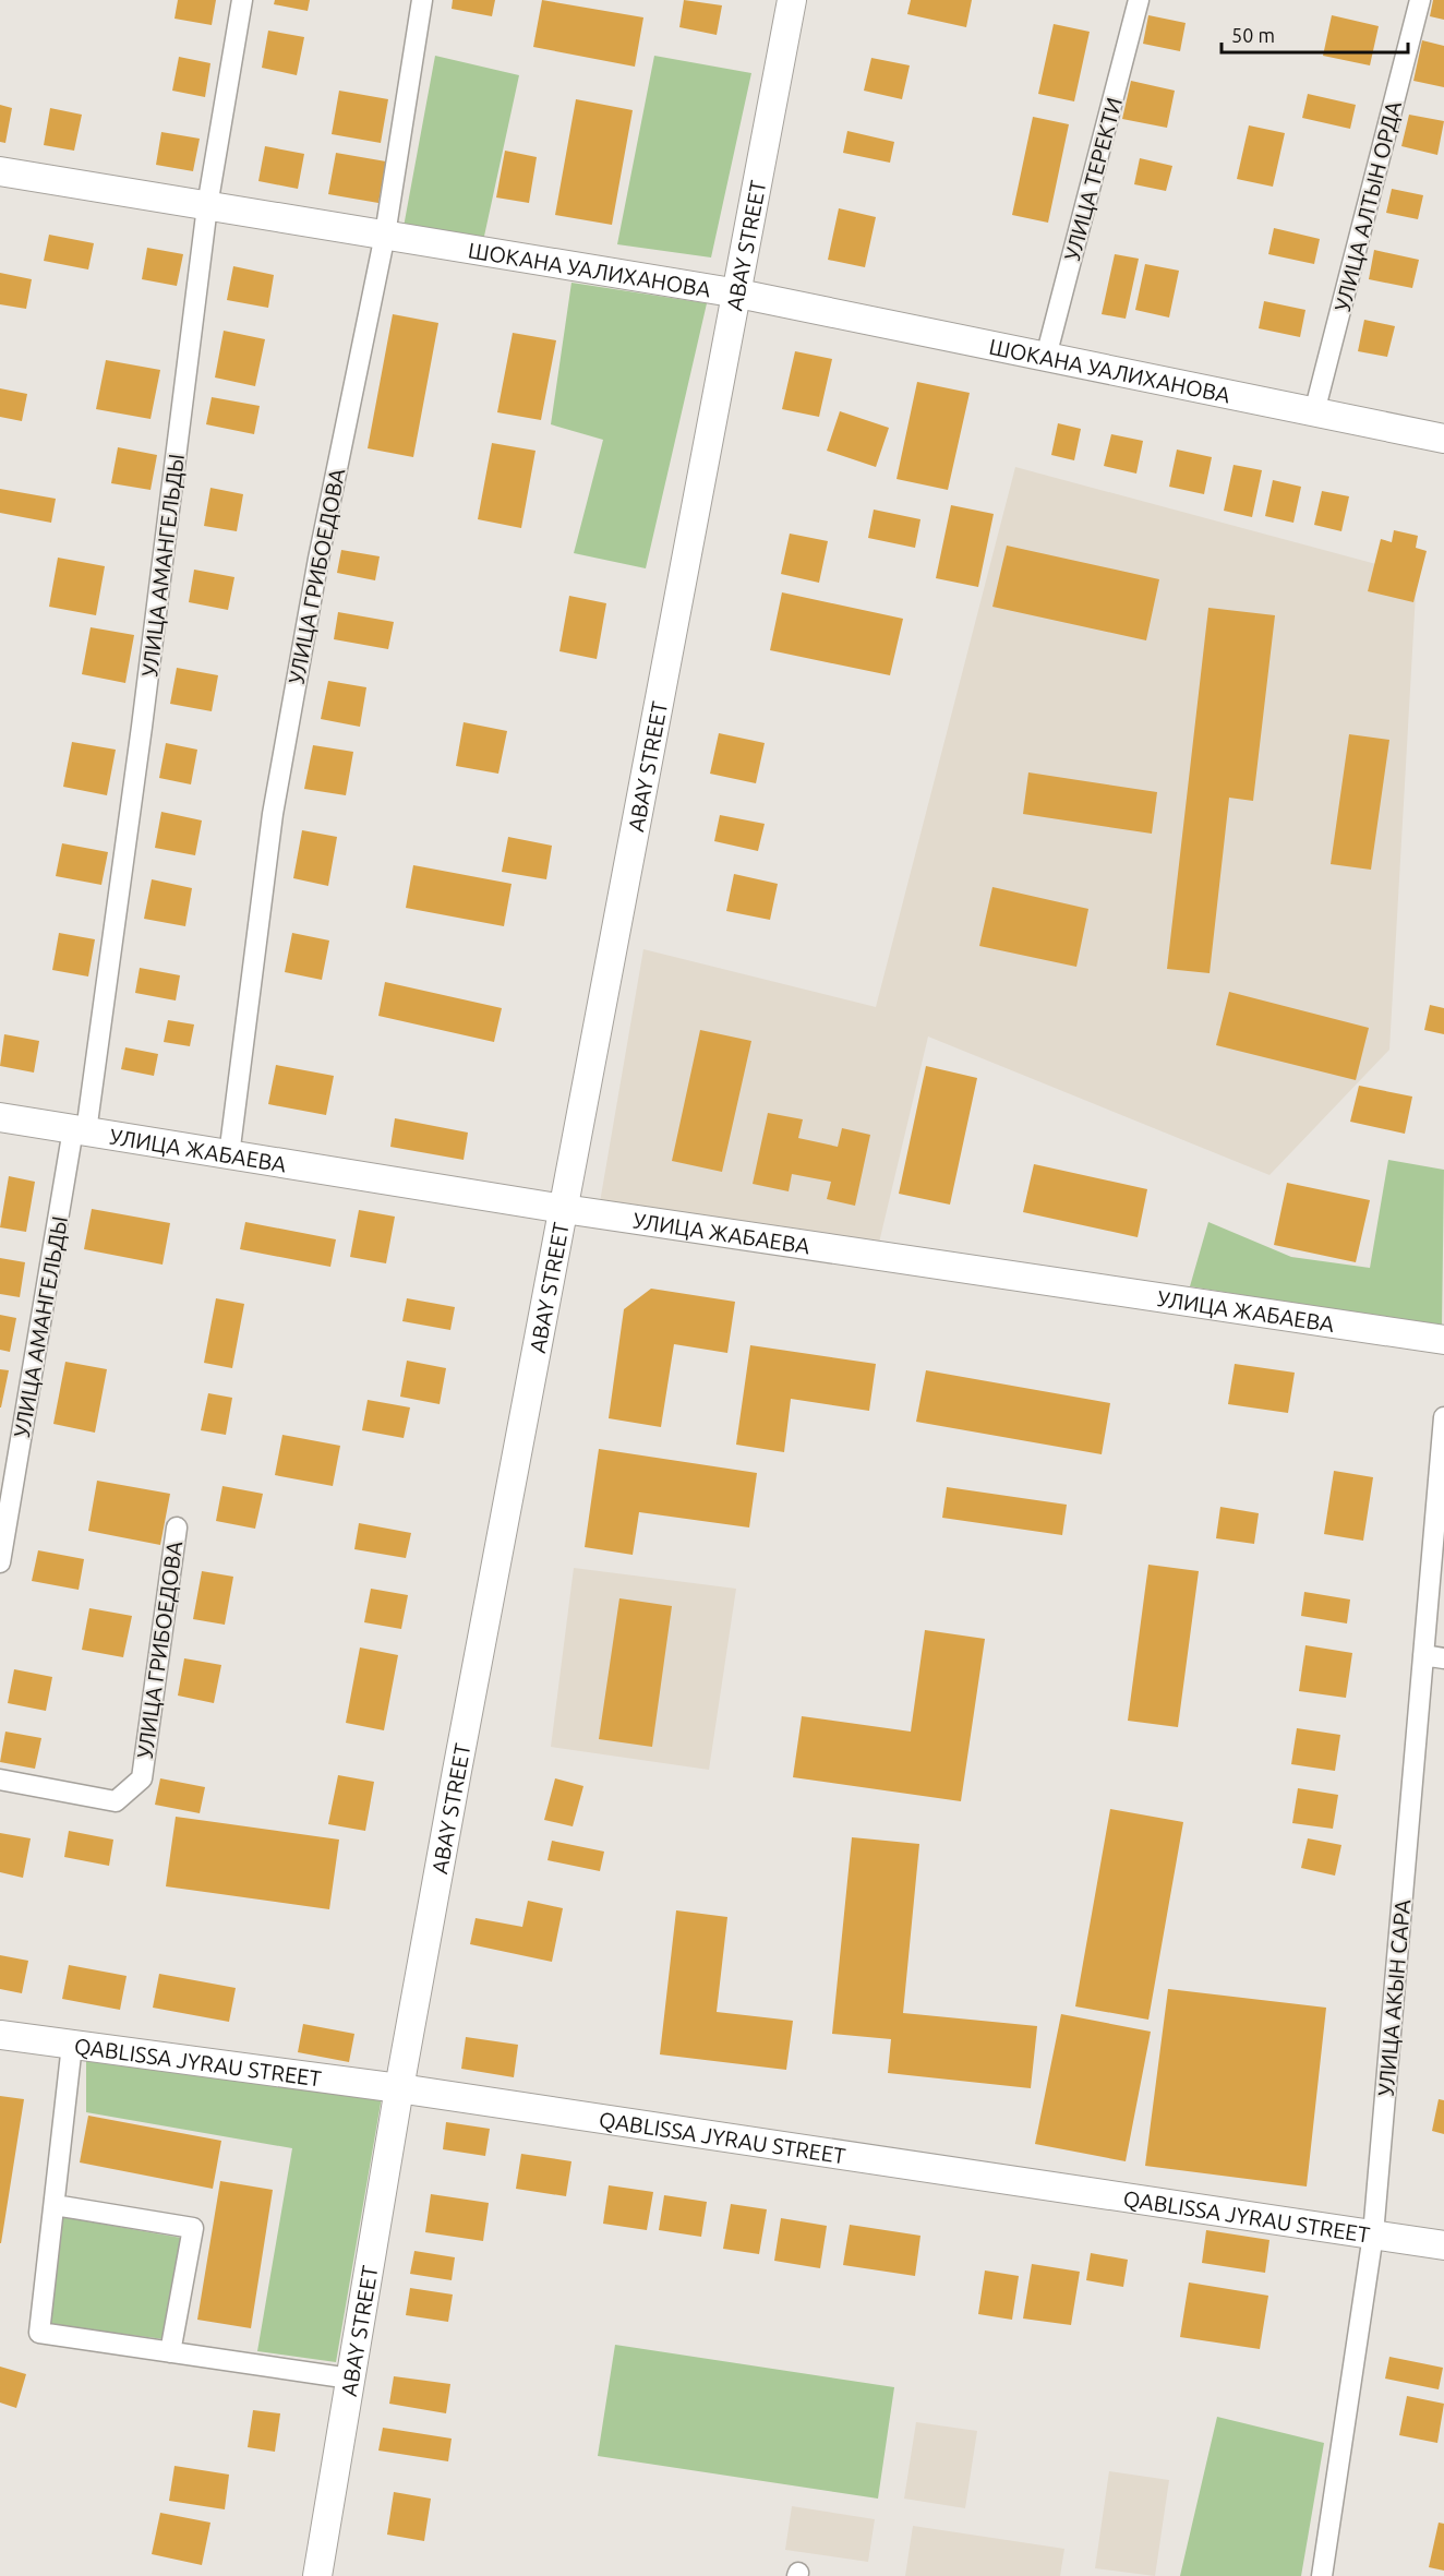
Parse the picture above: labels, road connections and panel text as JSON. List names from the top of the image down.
{
  "streets": {
    "street": [
      "УЛИЦА ТЕРЕКТИ",
      "УЛИЦА АЛТЫН ОРДА",
      "ABAY STREET",
      "ШОКАНА УАЛИХАНОВА",
      "УЛИЦА АМАНГЕЛЬДЫ",
      "УЛИЦА ГРИБОЕДОВА",
      "УЛИЦА ЖАБАЕВА",
      "УЛИЦА АКЫН САРА",
      "QABLISSA JYRAU STREET"
    ]
  },
  "crossings": [
    ["УЛИЦА ТЕРЕКТИ", "ШОКАНА УАЛИХАНОВА"],
    ["УЛИЦА АЛТЫН ОРДА", "ШОКАНА УАЛИХАНОВА"],
    ["ABAY STREET", "ШОКАНА УАЛИХАНОВА"],
    ["ABAY STREET", "УЛИЦА ЖАБАЕВА"],
    ["ABAY STREET", "QABLISSA JYRAU STREET"],
    ["ШОКАНА УАЛИХАНОВА", "УЛИЦА АМАНГЕЛЬДЫ"],
    ["ШОКАНА УАЛИХАНОВА", "УЛИЦА ГРИБОЕДОВА"],
    ["УЛИЦА АМАНГЕЛЬДЫ", "УЛИЦА ЖАБАЕВА"],
    ["УЛИЦА ГРИБОЕДОВА", "УЛИЦА ЖАБАЕВА"],
    ["УЛИЦА АКЫН САРА", "QABLISSA JYRAU STREET"]
  ],
  "scale_bar": "50 m"
}
